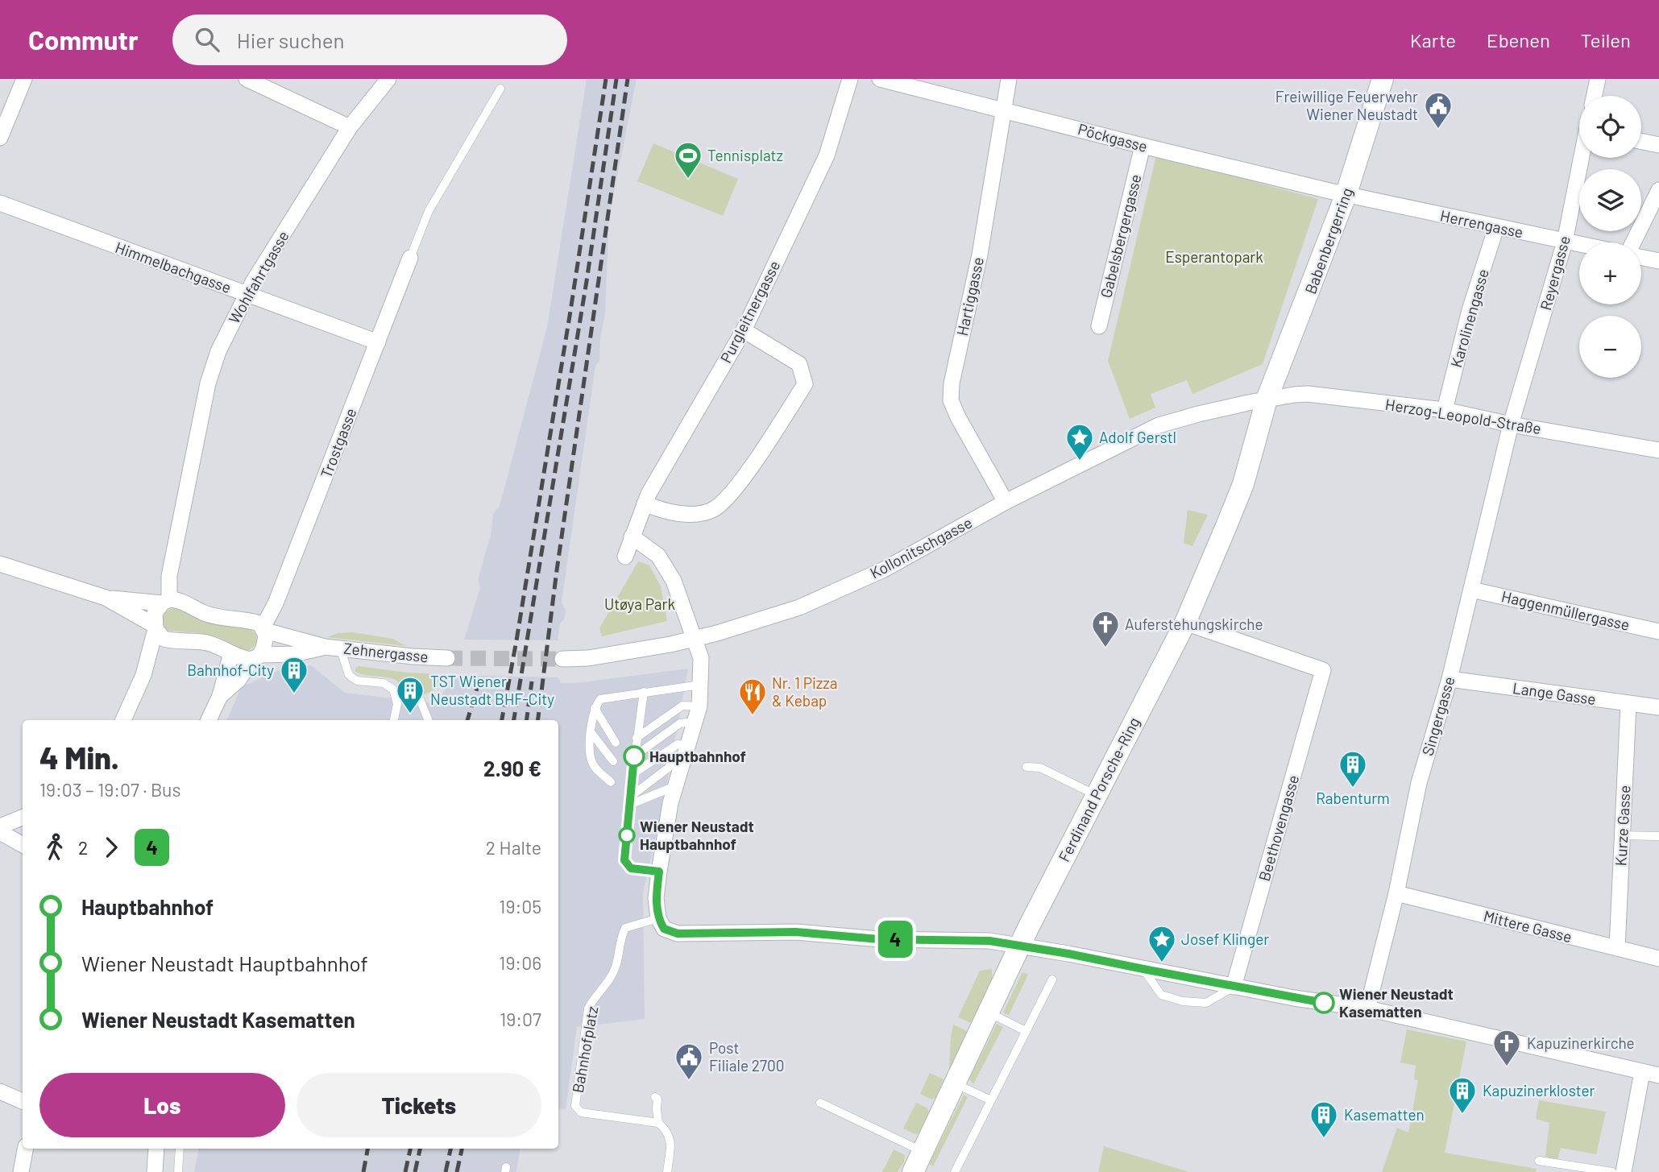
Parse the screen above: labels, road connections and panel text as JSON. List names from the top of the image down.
{
  "streets": {
    "street": [
      "Pöckgasse",
      "Herrengasse",
      "Gabelsbergergasse",
      "Babenbergerring",
      "Himmelbachgasse",
      "Reyergasse",
      "Wohlfahrtgasse",
      "Hartiggasse",
      "Purgleitnergasse",
      "Karolinengasse",
      "Herzog-Leopold-Straße",
      "Trostgasse",
      "Kollonitschgasse",
      "Haggenmüllergasse",
      "Zehnergasse",
      "Lange Gasse",
      "Singergasse",
      "Ferdinand Porsche-Ring",
      "Kurze Gasse",
      "Beethovengasse",
      "Mittere Gasse"
    ],
    "lane": ["Bahnhofplatz"]
  },
  "crossings": [
    ["Pöckgasse", "Herrengasse"],
    ["Pöckgasse", "Gabelsbergergasse"],
    ["Pöckgasse", "Babenbergerring"],
    ["Pöckgasse", "Hartiggasse"],
    ["Herrengasse", "Babenbergerring"],
    ["Herrengasse", "Reyergasse"],
    ["Herrengasse", "Karolinengasse"],
    ["Babenbergerring", "Herzog-Leopold-Straße"],
    ["Babenbergerring", "Kollonitschgasse"],
    ["Babenbergerring", "Ferdinand Porsche-Ring"],
    ["Himmelbachgasse", "Wohlfahrtgasse"],
    ["Himmelbachgasse", "Trostgasse"],
    ["Reyergasse", "Herzog-Leopold-Straße"],
    ["Reyergasse", "Singergasse"],
    ["Wohlfahrtgasse", "Zehnergasse"],
    ["Hartiggasse", "Kollonitschgasse"],
    ["Karolinengasse", "Herzog-Leopold-Straße"],
    ["Herzog-Leopold-Straße", "Kollonitschgasse"],
    ["Herzog-Leopold-Straße", "Singergasse"],
    ["Herzog-Leopold-Straße", "Ferdinand Porsche-Ring"],
    ["Trostgasse", "Zehnergasse"],
    ["Kollonitschgasse", "Ferdinand Porsche-Ring"],
    ["Haggenmüllergasse", "Singergasse"],
    ["Lange Gasse", "Singergasse"],
    ["Lange Gasse", "Kurze Gasse"],
    ["Singergasse", "Mittere Gasse"],
    ["Ferdinand Porsche-Ring", "Beethovengasse"],
    ["Kurze Gasse", "Mittere Gasse"]
  ],
  "parks": ["Esperantopark", "Utøya Park"],
  "places": {
    "public building": ["Freiwillige Feuerwehr Wiener Neustadt", "Post Filiale 2700"],
    "sports": ["Tennisplatz"],
    "place": ["Adolf Gerstl", "Josef Klinger"],
    "church": ["Auferstehungskirche", "Kapuzinerkirche"],
    "building": [
      "Bahnhof-City",
      "TST Wiener Neustadt BHF-City",
      "Rabenturm",
      "Kapuzinerkloster",
      "Kasematten"
    ],
    "restaurant": ["Nr. 1 Pizza & Kebap"],
    "other": ["Hauptbahnhof", "Wiener Neustadt Hauptbahnhof", "Wiener Neustadt Kasematten"]
  },
  "lines": ["bus line 4"],
  "page": {
    "header": "Commutr",
    "search": "Hier suchen",
    "nav": ["Karte", "Ebenen", "Teilen"],
    "on_map": "4",
    "map_buttons": ["+", "−"],
    "heading": ["4 Min.", "19:03 – 19:07 · Bus", "2.90 €"],
    "legs": ["2", "4", "2 Halte"],
    "list": [
      {
        "name": "Hauptbahnhof",
        "value": "19:05"
      },
      {
        "name": "Wiener Neustadt Hauptbahnhof",
        "value": "19:06"
      },
      {
        "name": "Wiener Neustadt Kasematten",
        "value": "19:07"
      }
    ],
    "buttons": ["Los", "Tickets"]
  }
}
